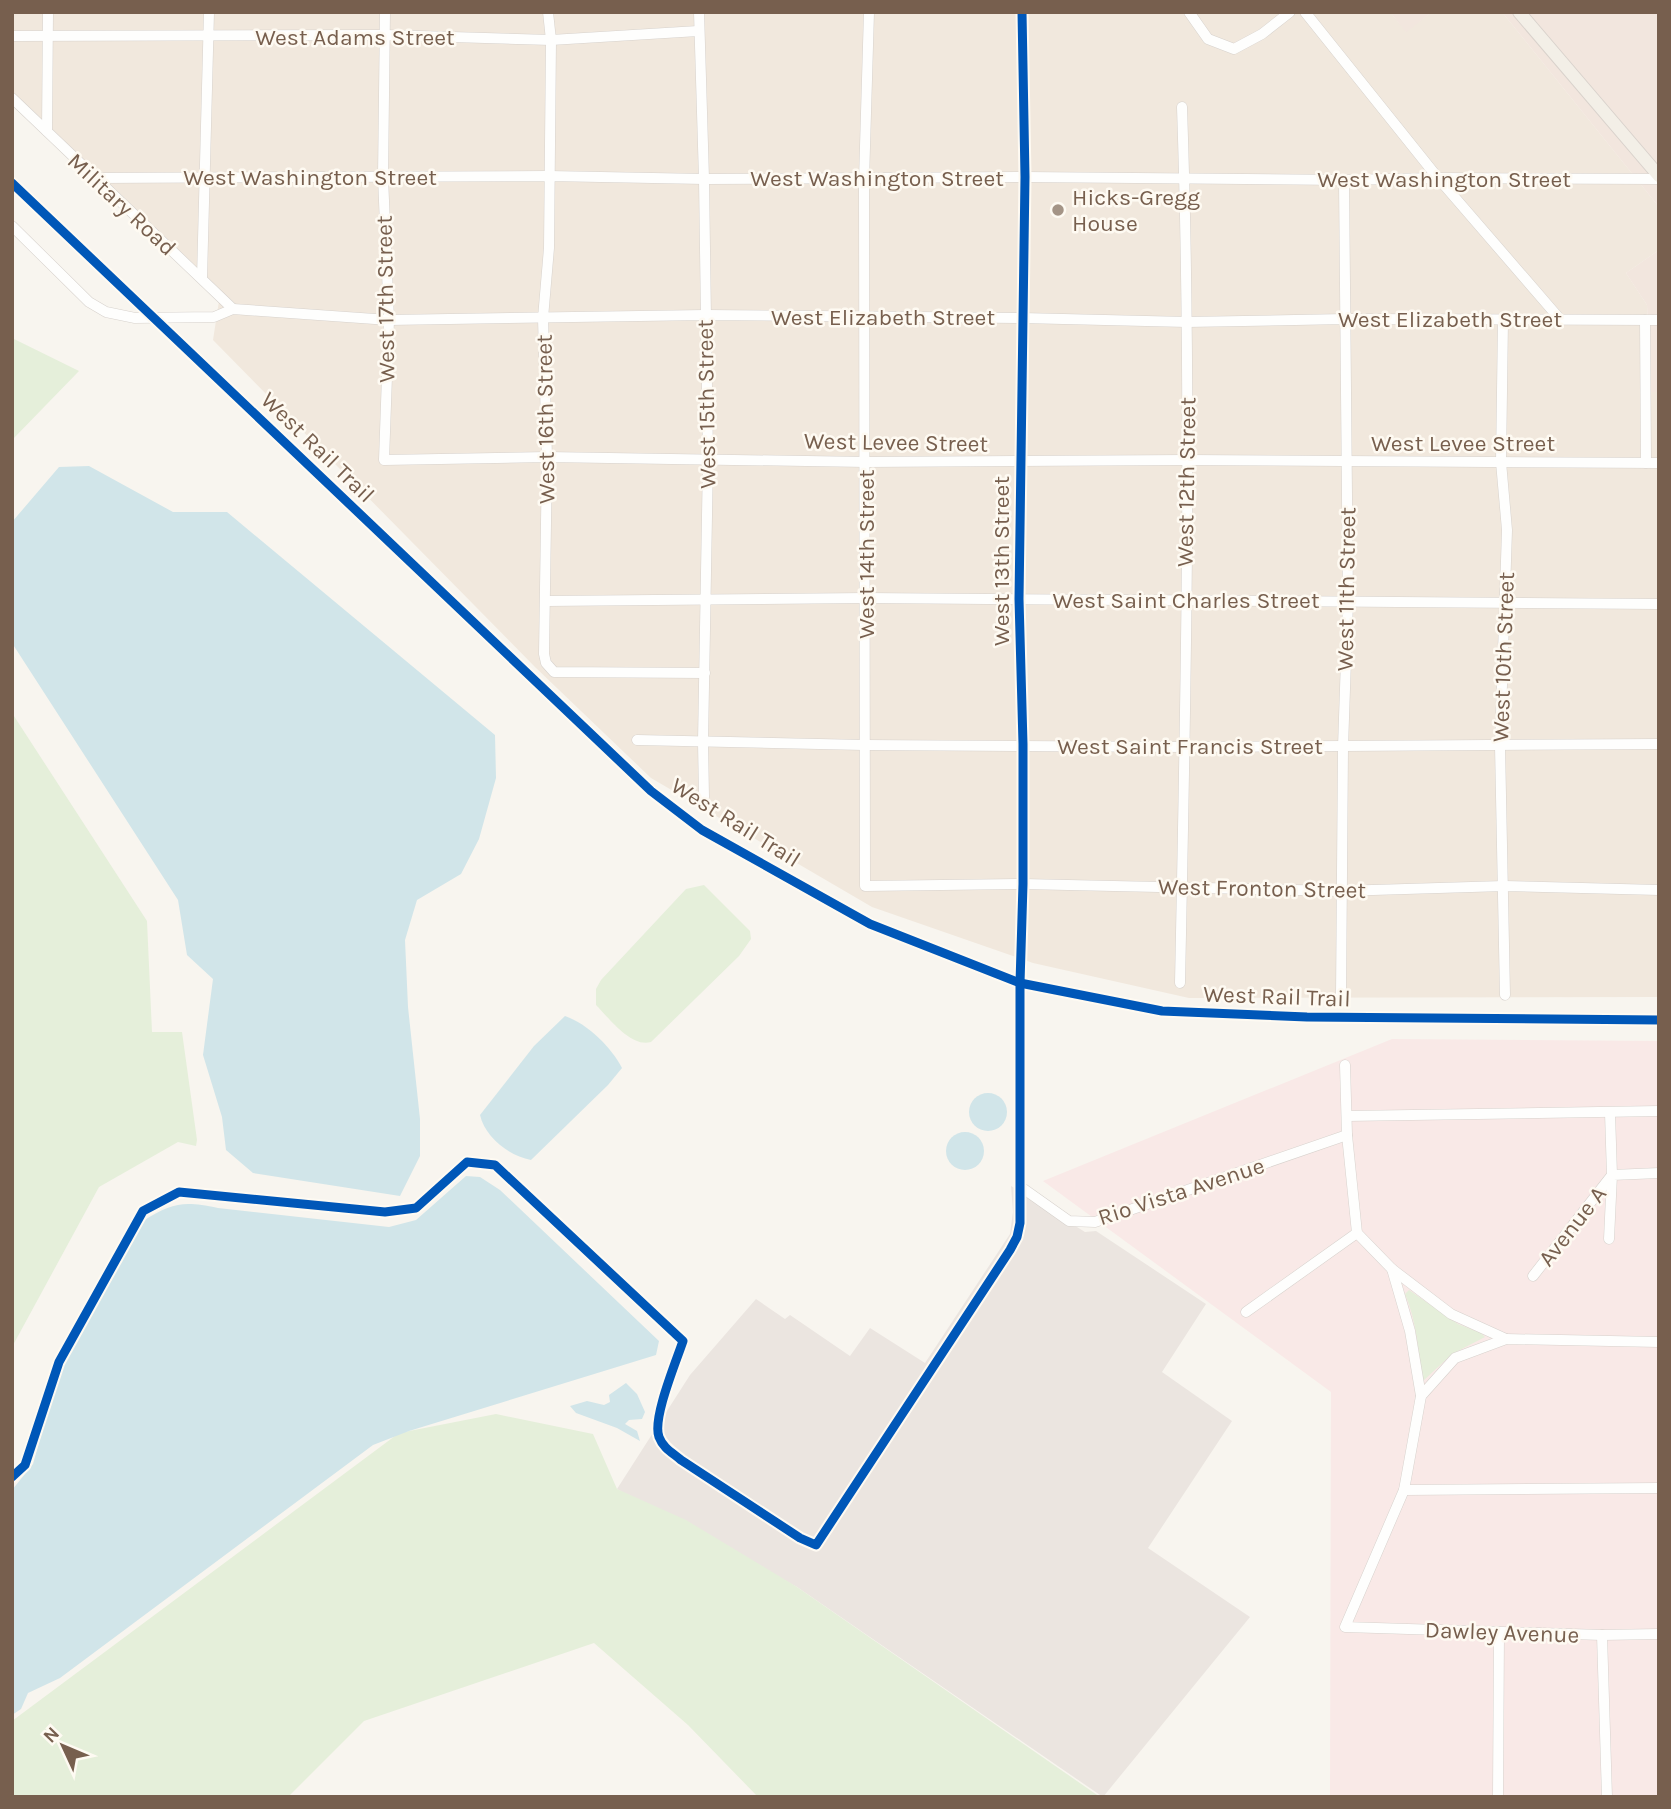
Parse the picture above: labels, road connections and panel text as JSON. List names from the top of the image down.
{
  "streets": {
    "street": [
      "West Adams Street",
      "West Washington Street",
      "Military Road",
      "West 17th Street",
      "West Elizabeth Street",
      "West 15th Street",
      "West 16th Street",
      "West Levee Street",
      "West 12th Street",
      "West 14th Street",
      "West 13th Street",
      "West 11th Street",
      "West Saint Charles Street",
      "West 10th Street",
      "West Saint Francis Street",
      "West Fronton Street",
      "Rio Vista Avenue",
      "Avenue A",
      "Dawley Avenue"
    ],
    "cycle path": ["West Rail Trail"]
  },
  "crossings": [
    ["West Adams Street", "West 17th Street"],
    ["West Adams Street", "West 15th Street"],
    ["West Adams Street", "West 16th Street"],
    ["West Washington Street", "Military Road"],
    ["West Washington Street", "West 17th Street"],
    ["West Washington Street", "West 15th Street"],
    ["West Washington Street", "West 16th Street"],
    ["West Washington Street", "West 12th Street"],
    ["West Washington Street", "West 14th Street"],
    ["West Washington Street", "West 13th Street"],
    ["West Washington Street", "West 11th Street"],
    ["Military Road", "West Elizabeth Street"],
    ["West 17th Street", "West Elizabeth Street"],
    ["West 17th Street", "West Levee Street"],
    ["West Elizabeth Street", "West 15th Street"],
    ["West Elizabeth Street", "West 16th Street"],
    ["West Elizabeth Street", "West 12th Street"],
    ["West Elizabeth Street", "West 14th Street"],
    ["West Elizabeth Street", "West 13th Street"],
    ["West Elizabeth Street", "West 11th Street"],
    ["West Elizabeth Street", "West 10th Street"],
    ["West 15th Street", "West 16th Street"],
    ["West 15th Street", "West Levee Street"],
    ["West 15th Street", "West Saint Charles Street"],
    ["West 15th Street", "West Saint Francis Street"],
    ["West 16th Street", "West Levee Street"],
    ["West 16th Street", "West Saint Charles Street"],
    ["West Levee Street", "West 12th Street"],
    ["West Levee Street", "West 14th Street"],
    ["West Levee Street", "West 13th Street"],
    ["West Levee Street", "West 11th Street"],
    ["West Levee Street", "West 10th Street"],
    ["West 12th Street", "West Saint Charles Street"],
    ["West 12th Street", "West Saint Francis Street"],
    ["West 12th Street", "West Fronton Street"],
    ["West 14th Street", "West Saint Charles Street"],
    ["West 14th Street", "West Saint Francis Street"],
    ["West 14th Street", "West Fronton Street"],
    ["West 13th Street", "West Saint Charles Street"],
    ["West 13th Street", "West Saint Francis Street"],
    ["West 13th Street", "West Fronton Street"],
    ["West 13th Street", "Rio Vista Avenue"],
    ["West 11th Street", "West Saint Charles Street"],
    ["West 11th Street", "West Saint Francis Street"],
    ["West 11th Street", "West Fronton Street"],
    ["West Saint Charles Street", "West 10th Street"],
    ["West 10th Street", "West Saint Francis Street"],
    ["West 10th Street", "West Fronton Street"]
  ],
  "places": ["Hicks-Gregg House"],
  "north": "top left"
}
